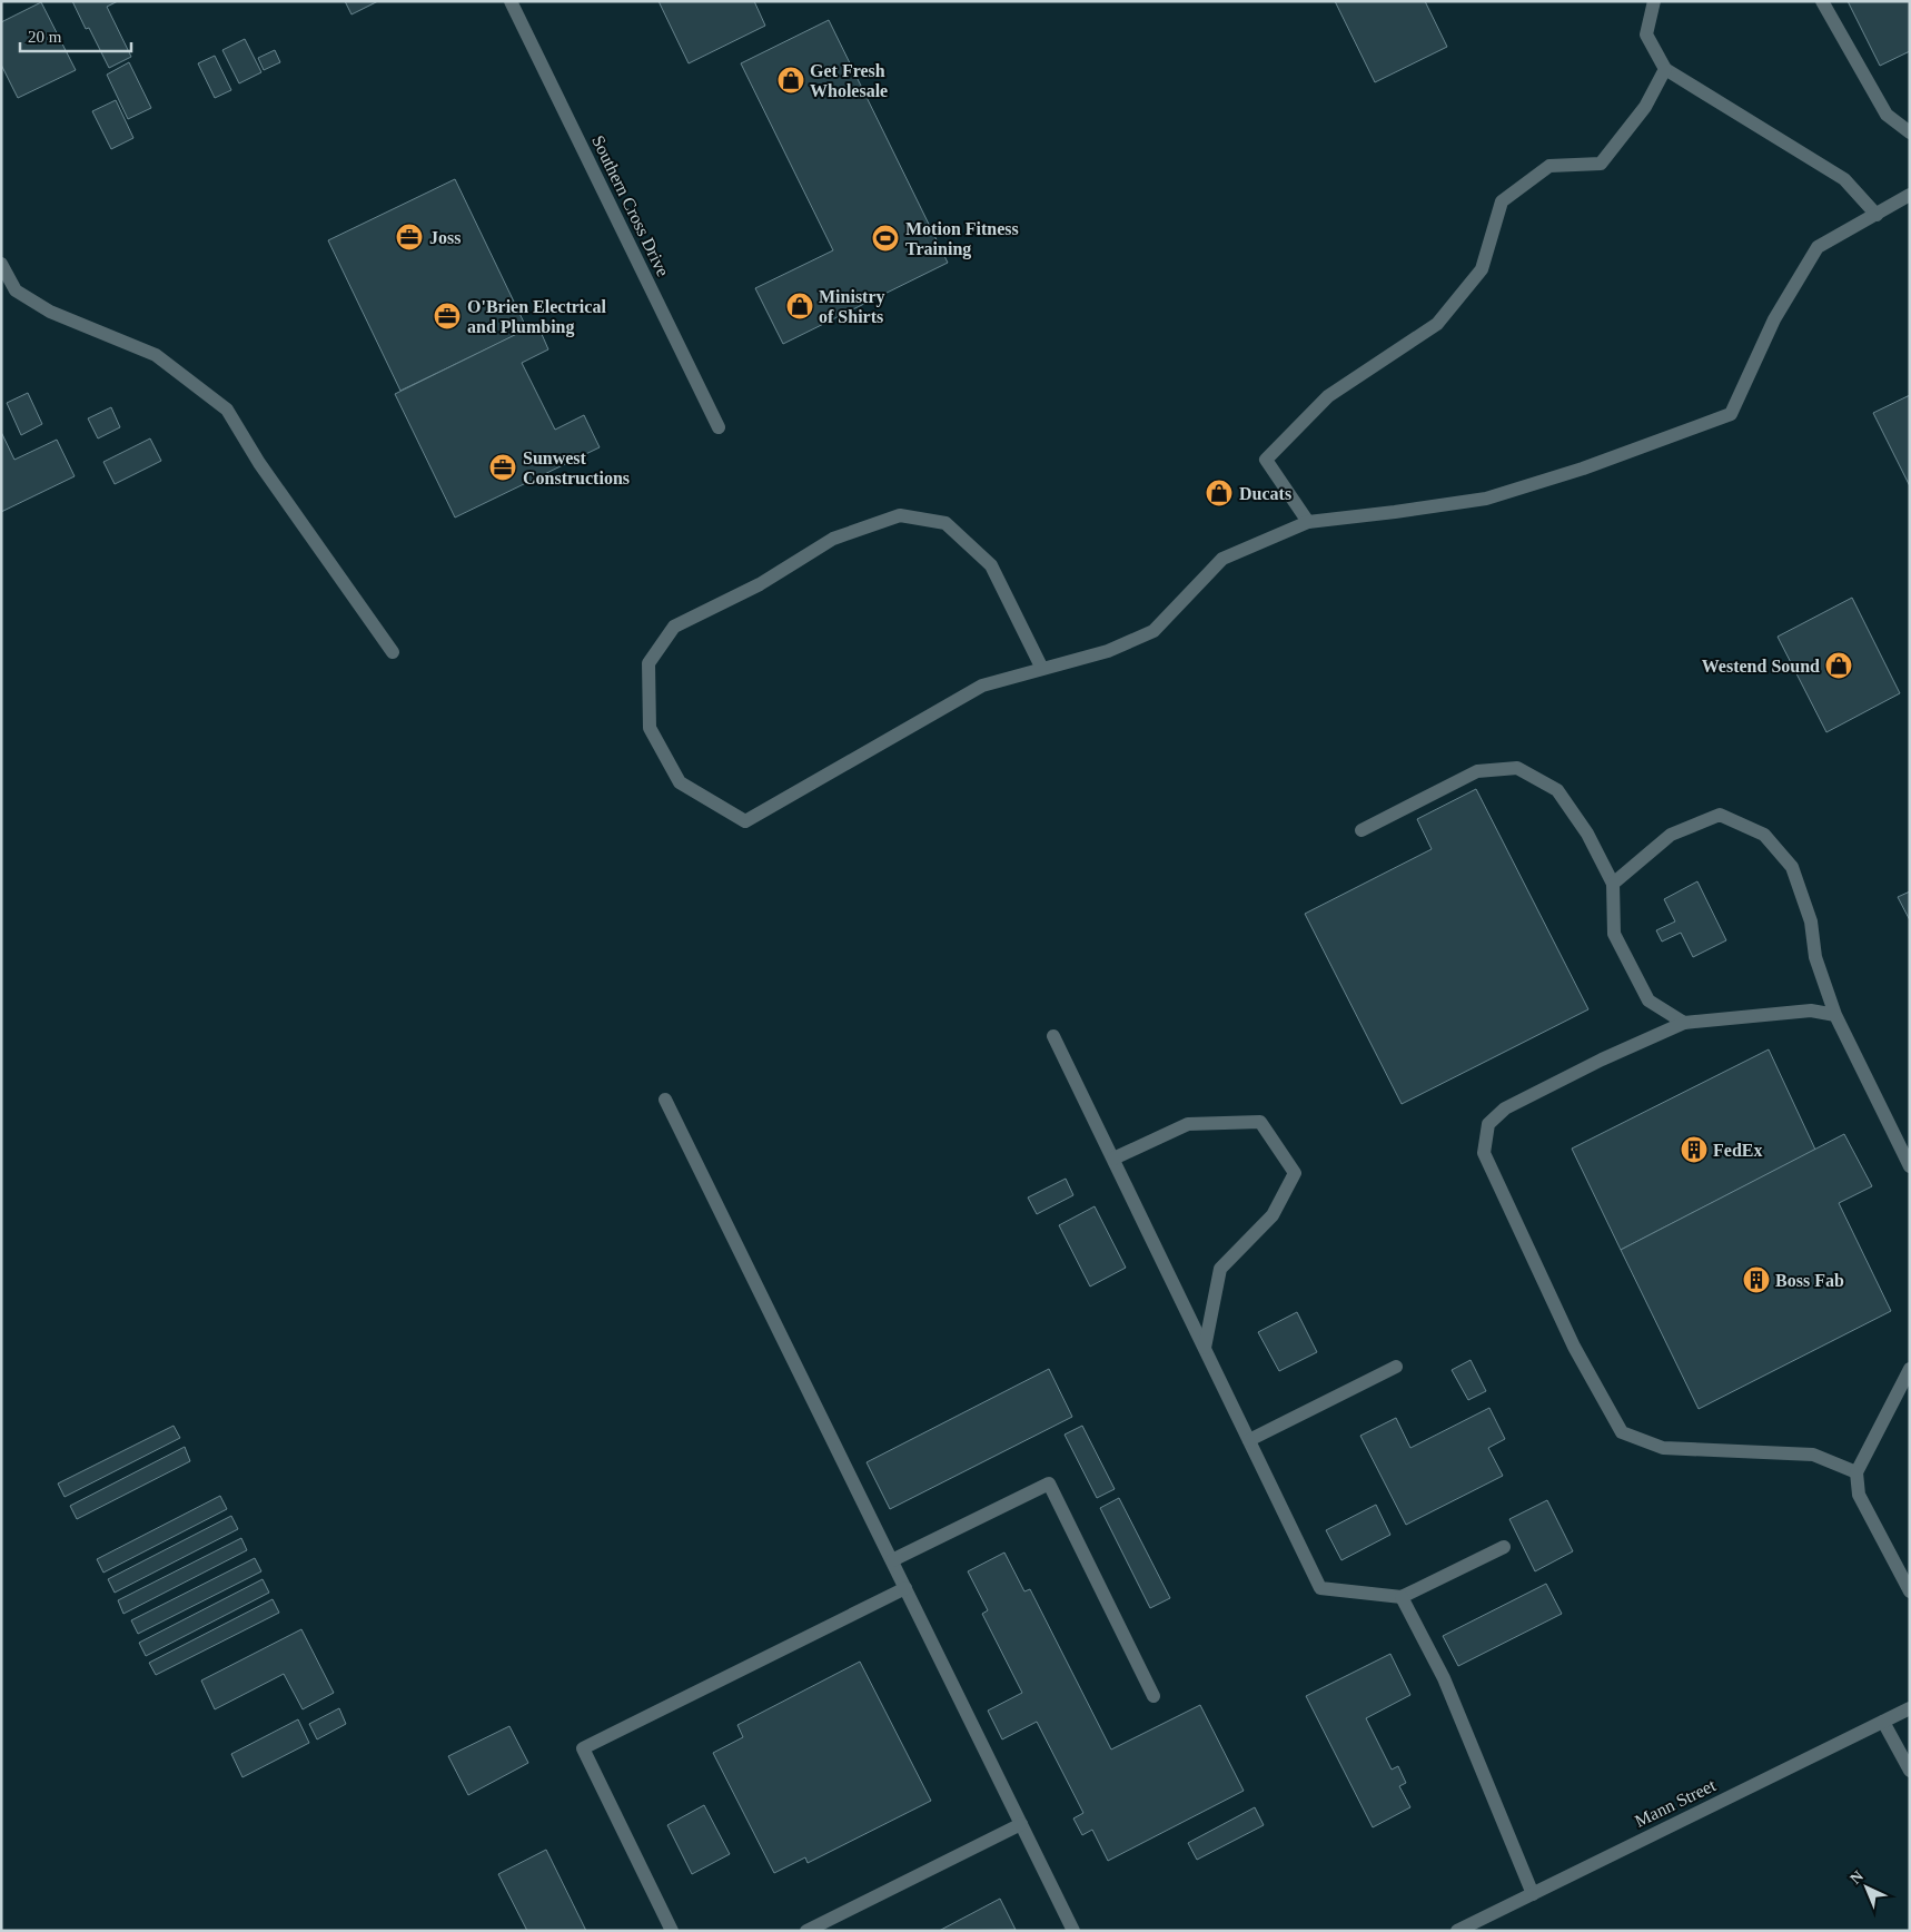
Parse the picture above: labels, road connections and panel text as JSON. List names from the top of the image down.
{
  "streets": {
    "street": ["Southern Cross Drive", "Mann Street"]
  },
  "places": {
    "shop": [
      "Get Fresh Wholesale",
      "Ministry of Shirts",
      "Ducats",
      "Westend Sound"
    ],
    "office": ["Joss", "O'Brien Electrical and Plumbing", "Sunwest Constructions"],
    "sports": ["Motion Fitness Training"],
    "building": ["FedEx", "Boss Fab"]
  },
  "scale_bar": "20 m",
  "north": "top left"
}
